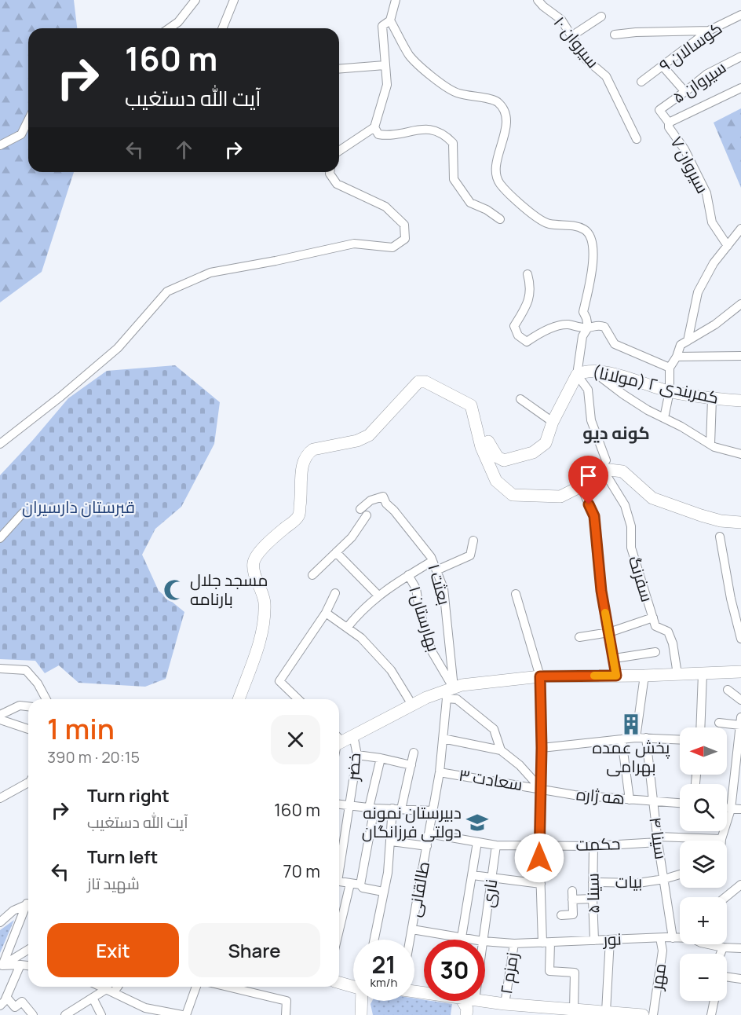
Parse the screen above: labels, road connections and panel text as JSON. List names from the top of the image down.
{
  "streets": {
    "street": [
      "سیروان ۱۰",
      "کوسالان ۹",
      "سیروان ۵",
      "سیروان ۷",
      "کمربندی ۲ (مولانا)",
      "سفرنگ",
      "بعثت ۱",
      "بهارستان ۱",
      "خضر",
      "سعادت ۳",
      "هه ژاره",
      "سینا ۴",
      "حکمت",
      "بیات",
      "طالقانی",
      "ناری",
      "سینا ۵",
      "نور",
      "زمزم ۲",
      "مهر"
    ]
  },
  "crossings": [
    ["سیروان ۵", "سیروان ۷"],
    ["بعثت ۱", "بهارستان ۱"],
    ["بعثت ۱", "طالقانی"],
    ["بهارستان ۱", "طالقانی"],
    ["سعادت ۳", "هه ژاره"],
    ["سعادت ۳", "طالقانی"],
    ["هه ژاره", "سینا ۴"],
    ["سینا ۴", "حکمت"],
    ["سینا ۴", "بیات"],
    ["سینا ۴", "نور"],
    ["حکمت", "طالقانی"],
    ["حکمت", "ناری"],
    ["حکمت", "سینا ۵"],
    ["بیات", "سینا ۵"],
    ["طالقانی", "نور"],
    ["سینا ۵", "نور"],
    ["نور", "زمزم ۲"],
    ["نور", "مهر"]
  ],
  "districts": ["کونه دیو"],
  "parks": ["قبرستان دارسیران"],
  "places": {
    "mosque": ["مسجد جلال بارنامه"],
    "building": ["پخش عمده بهرامی"],
    "school or university": ["دبیرستان نمونه دولتی فرزانگان"]
  },
  "north": "left",
  "page": {
    "turn": ["160 m", "آیت الله دستغیب"],
    "heading": ["1 min", "390 m · 20:15"],
    "map_buttons": ["+", "−"],
    "list": [
      {
        "name": "Turn right",
        "note": "آیت الله دستغیب",
        "value": "160 m"
      },
      {
        "name": "Turn left",
        "note": "شهید تاز",
        "value": "70 m"
      }
    ],
    "buttons": ["Exit", "Share"],
    "speed": "21 km/h",
    "limit": "30"
  }
}
